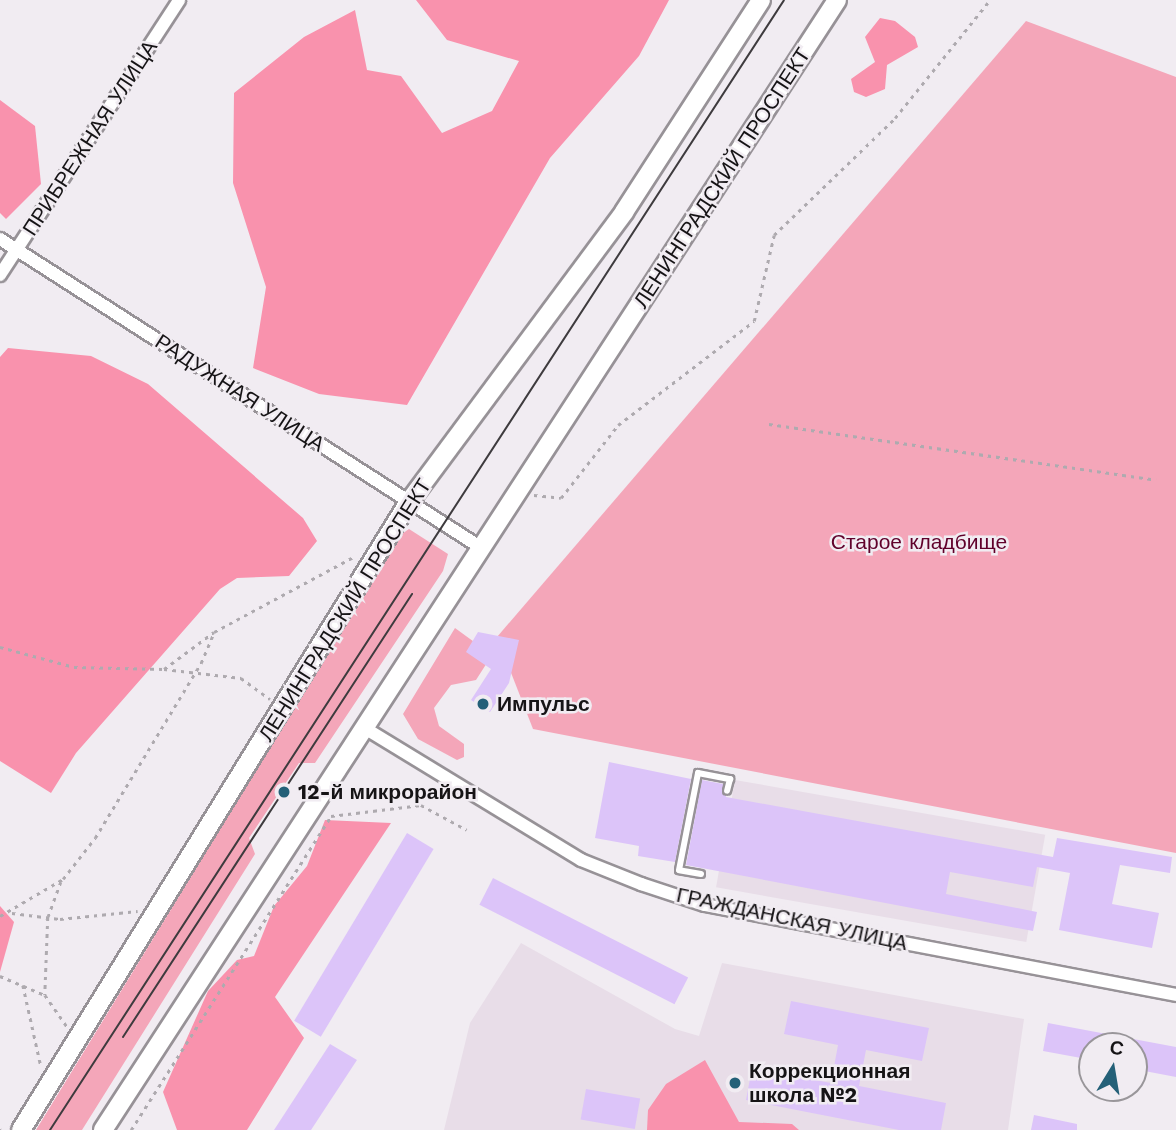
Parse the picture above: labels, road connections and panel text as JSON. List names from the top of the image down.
{
  "streets": {
    "main road": ["ЛЕНИНГРАДСКИЙ ПРОСПЕКТ"],
    "street": ["ПРИБРЕЖНАЯ УЛИЦА", "РАДУЖНАЯ УЛИЦА", "ГРАЖДАНСКАЯ УЛИЦА"]
  },
  "crossings": [
    ["ПРИБРЕЖНАЯ УЛИЦА", "РАДУЖНАЯ УЛИЦА"],
    ["ЛЕНИНГРАДСКИЙ ПРОСПЕКТ", "РАДУЖНАЯ УЛИЦА"],
    ["ЛЕНИНГРАДСКИЙ ПРОСПЕКТ", "ГРАЖДАНСКАЯ УЛИЦА"]
  ],
  "parks": ["Старое кладбище"],
  "places": ["Импульс", "12-й микрорайон", "Коррекционная школа №2"],
  "north": "top"
}
